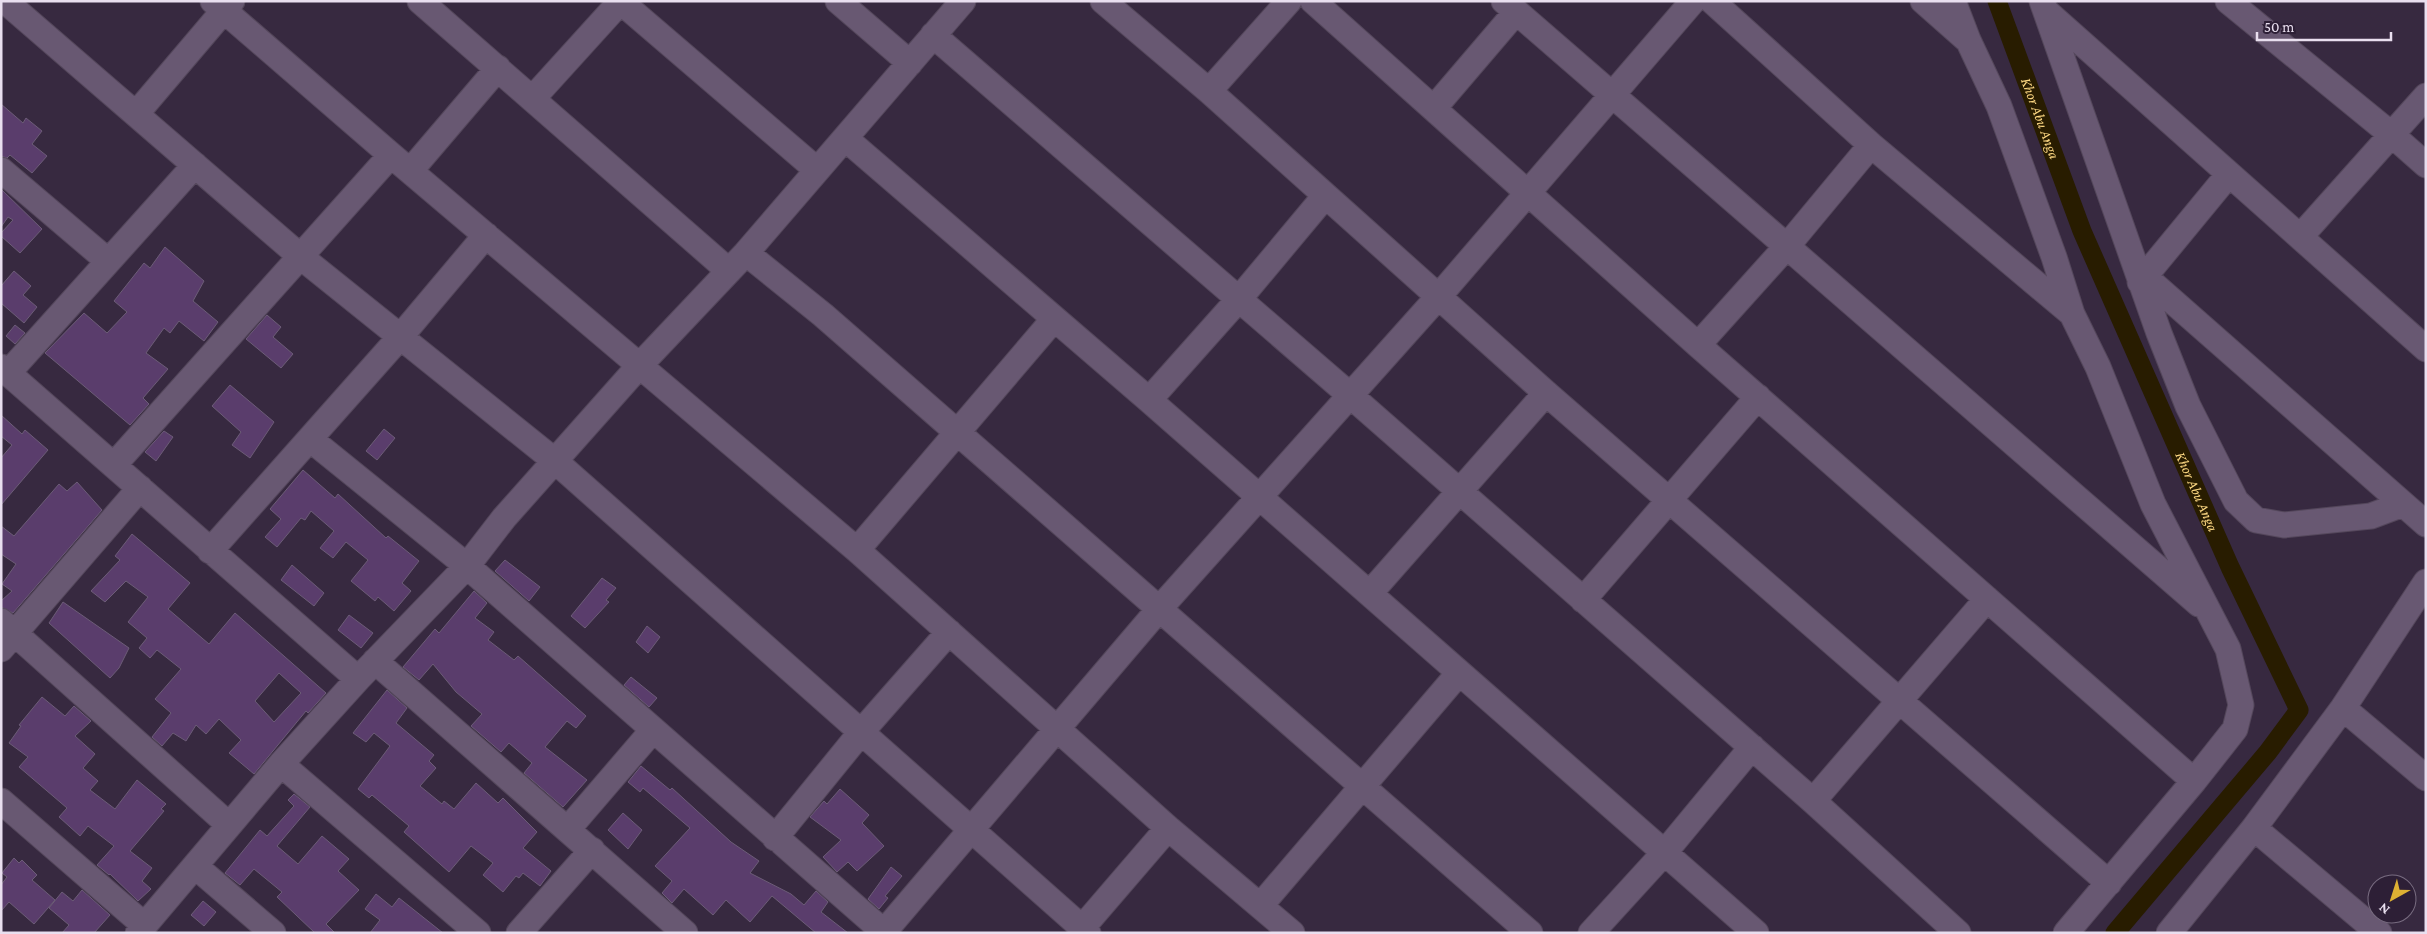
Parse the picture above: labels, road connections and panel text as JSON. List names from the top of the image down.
{
  "water": ["Khor Abu Anga"],
  "scale_bar": "50 m",
  "north": "bottom left"
}
